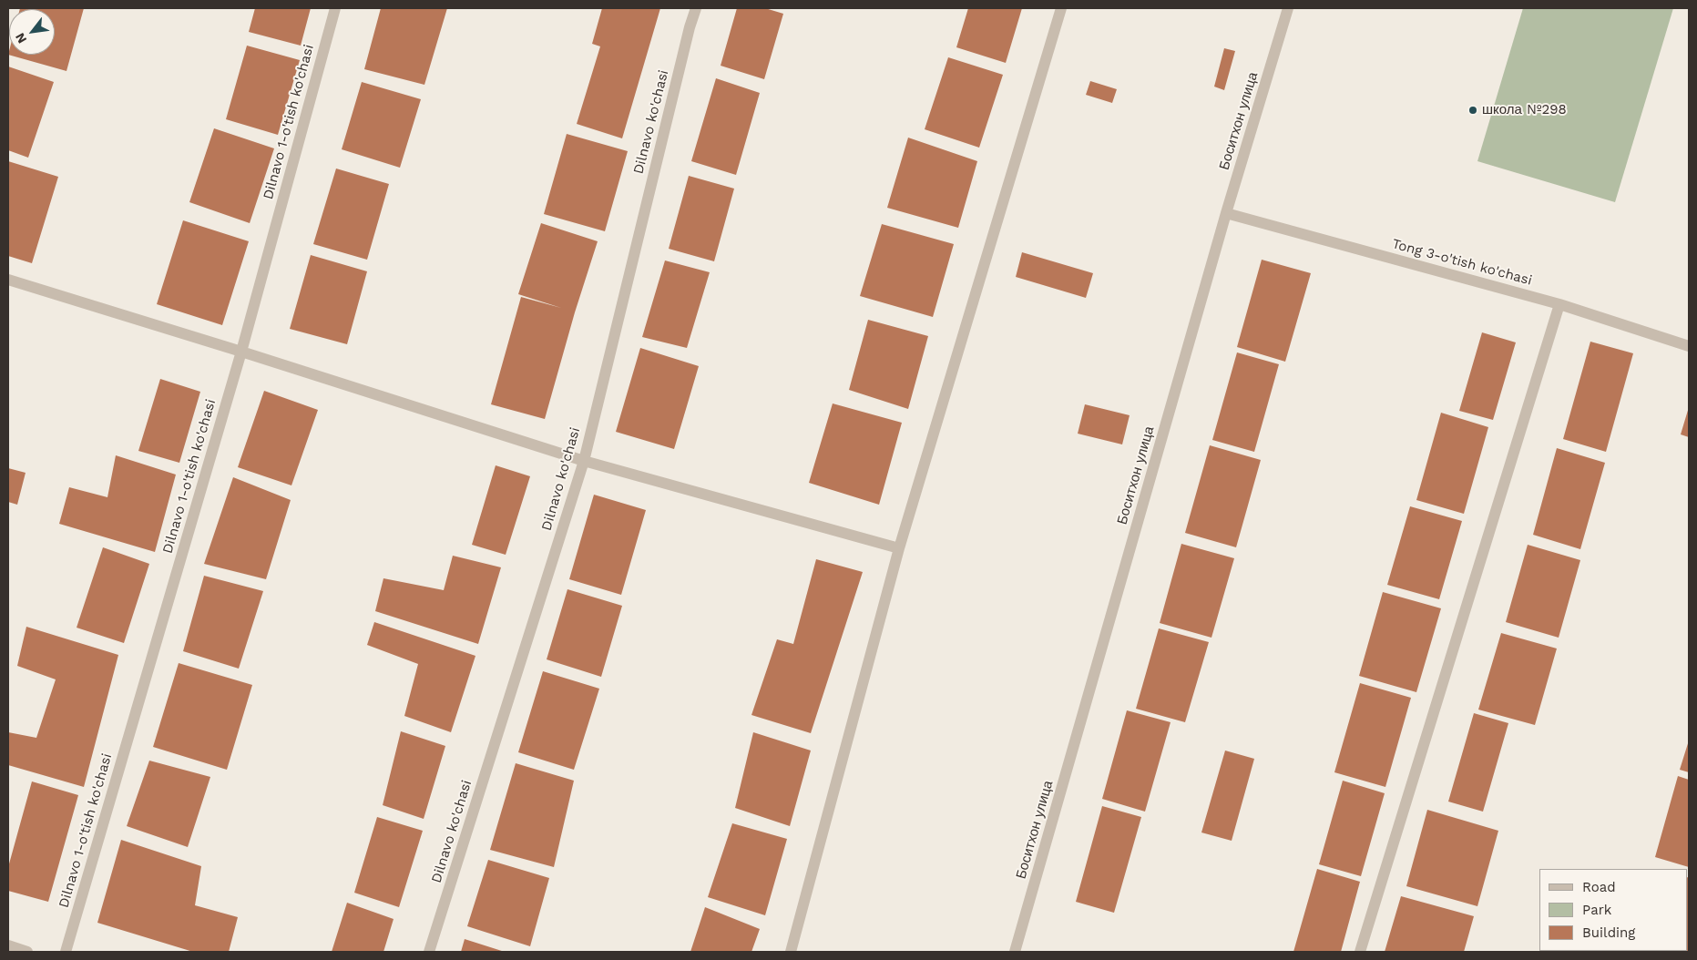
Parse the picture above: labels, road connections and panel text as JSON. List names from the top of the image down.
{
  "streets": {
    "street": [
      "Боситхон улица",
      "Dilnavo 1-o'tish ko'chasi",
      "Dilnavo ko'chasi",
      "Tong 3-o'tish ko'chasi"
    ]
  },
  "crossings": [
    ["Боситхон улица", "Tong 3-o'tish ko'chasi"]
  ],
  "places": ["школа №298"],
  "legend": ["Road", "Park", "Building"],
  "north": "bottom left"
}
